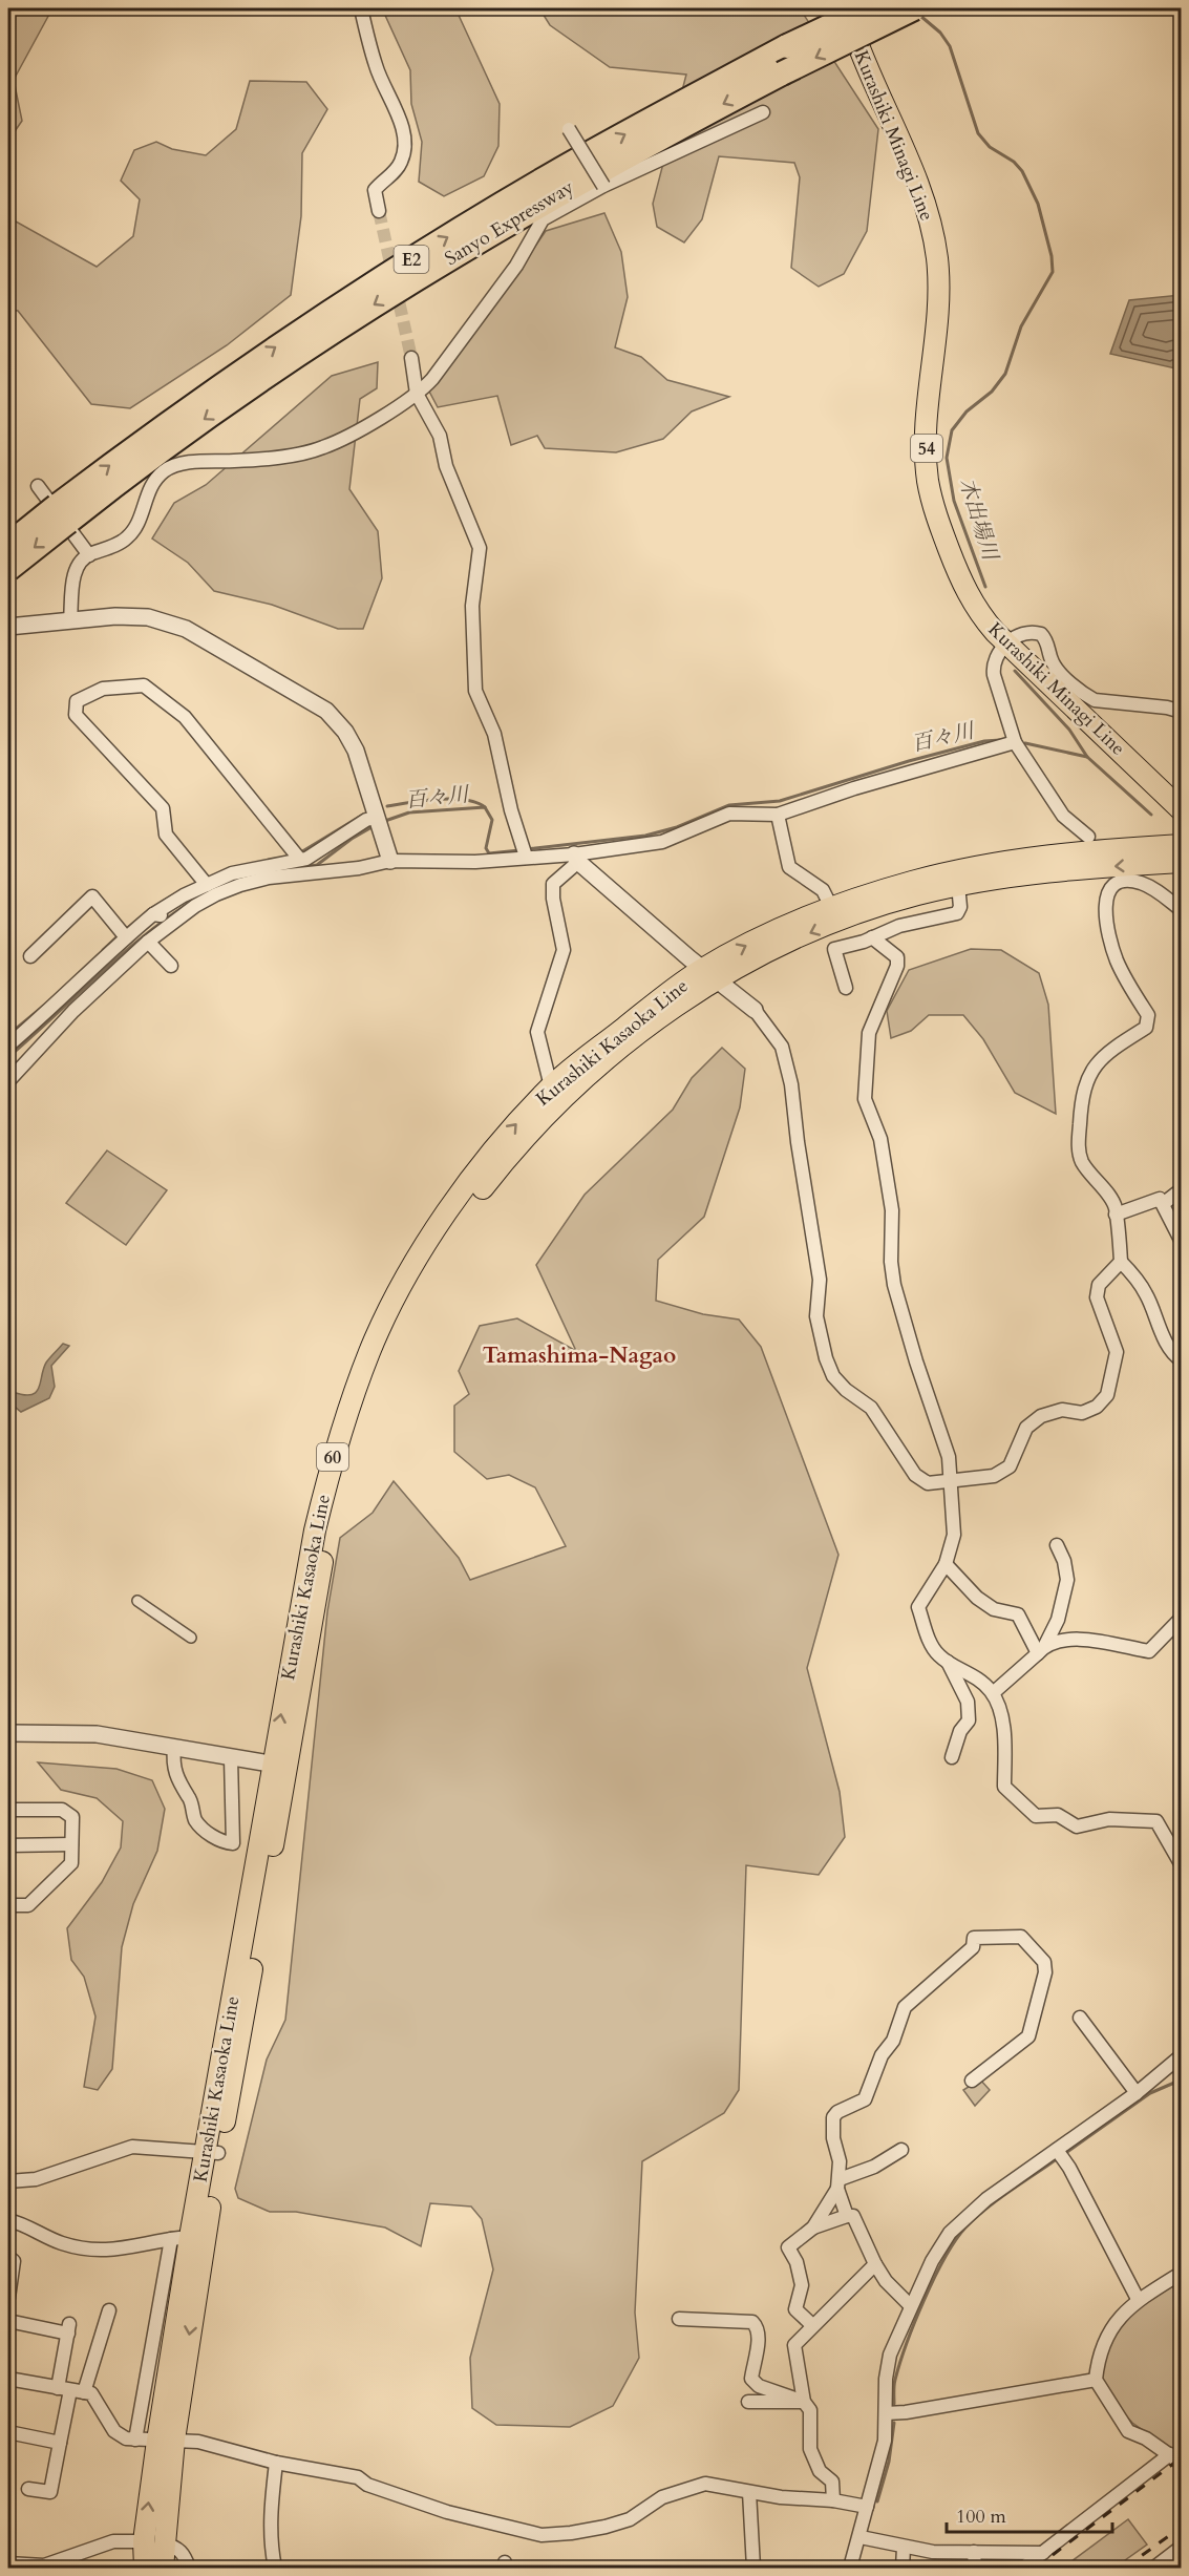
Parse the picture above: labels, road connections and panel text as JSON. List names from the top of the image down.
{
  "streets": {
    "highway": ["Sanyo Expressway", "E2"],
    "main road": [
      "Kurashiki Minagi Line",
      "54",
      "Kurashiki Kasaoka Line",
      "60"
    ]
  },
  "districts": ["Tamashima-Nagao"],
  "water": ["木出場川", "百々川"],
  "scale_bar": "100 m"
}
